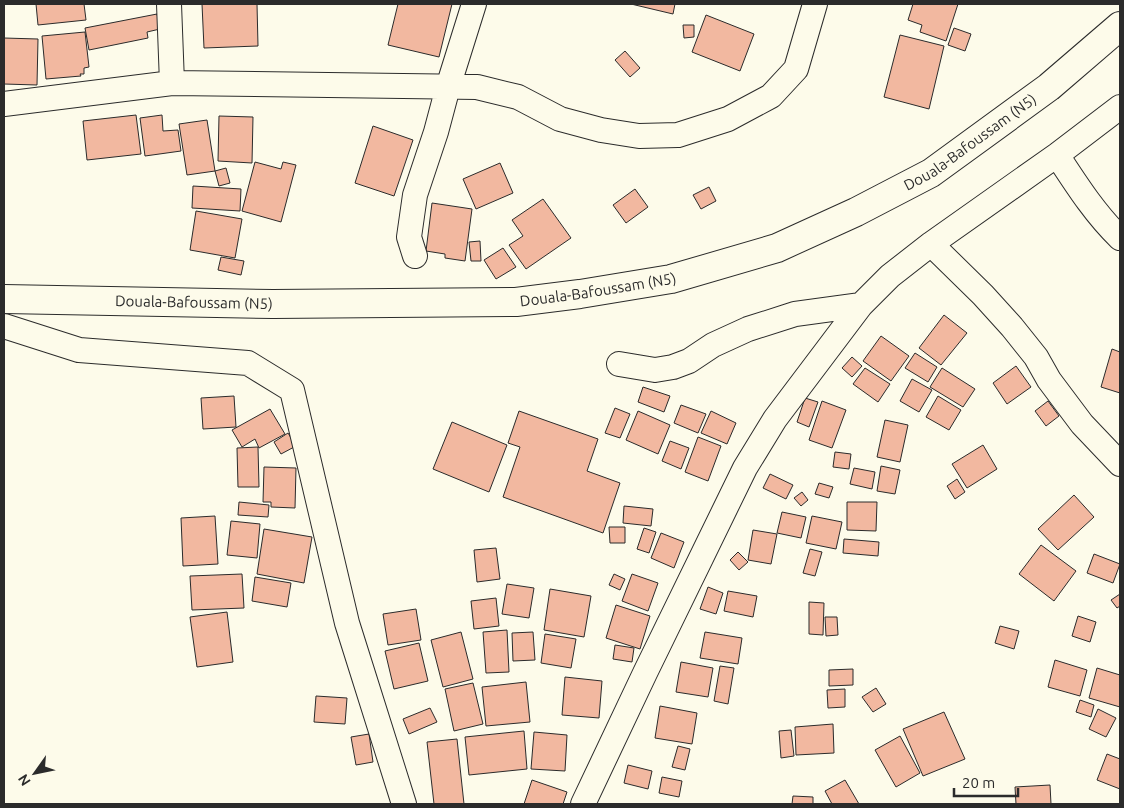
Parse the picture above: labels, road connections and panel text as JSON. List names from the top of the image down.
{
  "streets": {
    "highway": ["Douala-Bafoussam (N5)"]
  },
  "scale_bar": "20 m",
  "north": "bottom left"
}
